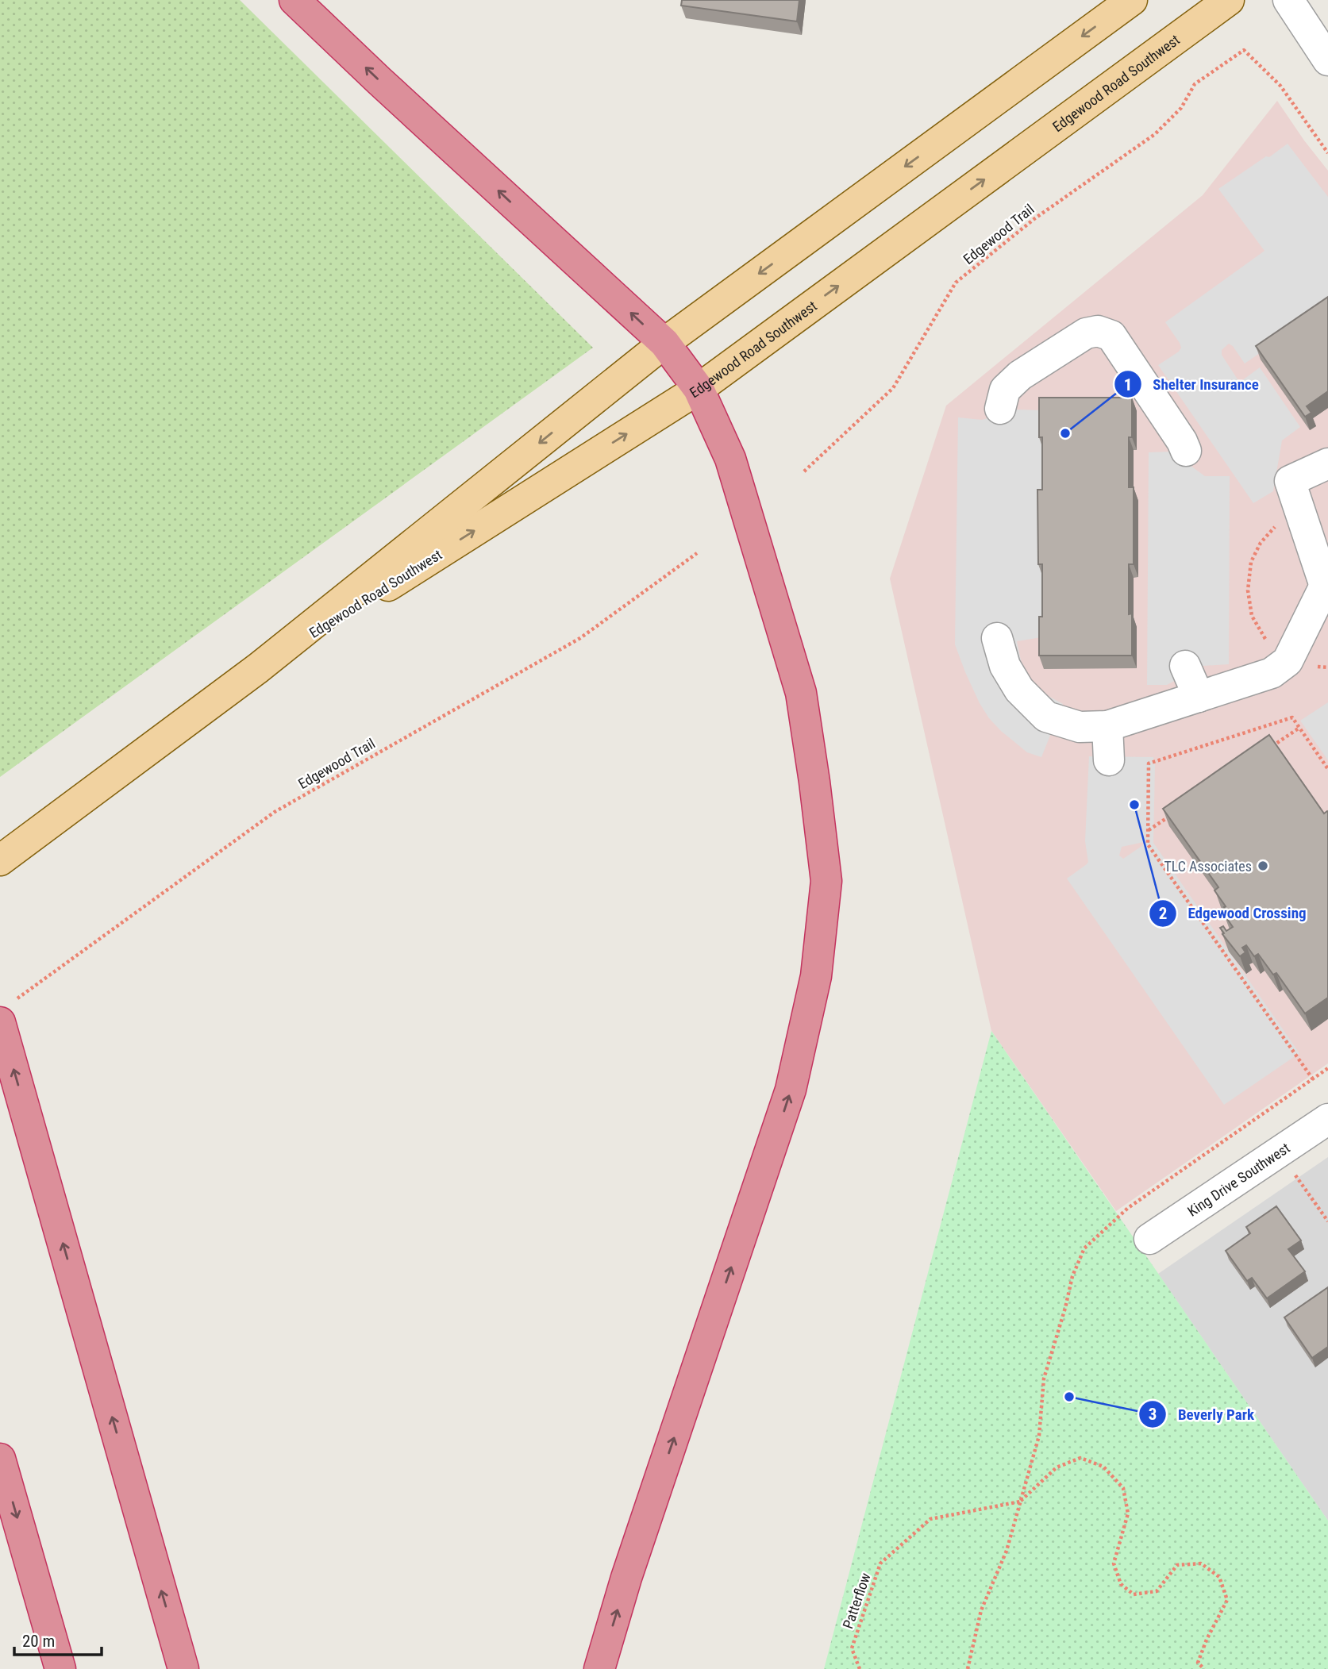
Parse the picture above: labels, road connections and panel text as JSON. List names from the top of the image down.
{
  "streets": {
    "main road": ["Edgewood Road Southwest"],
    "street": ["King Drive Southwest"],
    "path": ["Edgewood Trail", "Patterflow"]
  },
  "places": [
    "Shelter Insurance",
    "Edgewood Crossing",
    "TLC Associates",
    "Beverly Park"
  ],
  "scale_bar": "20 m"
}
